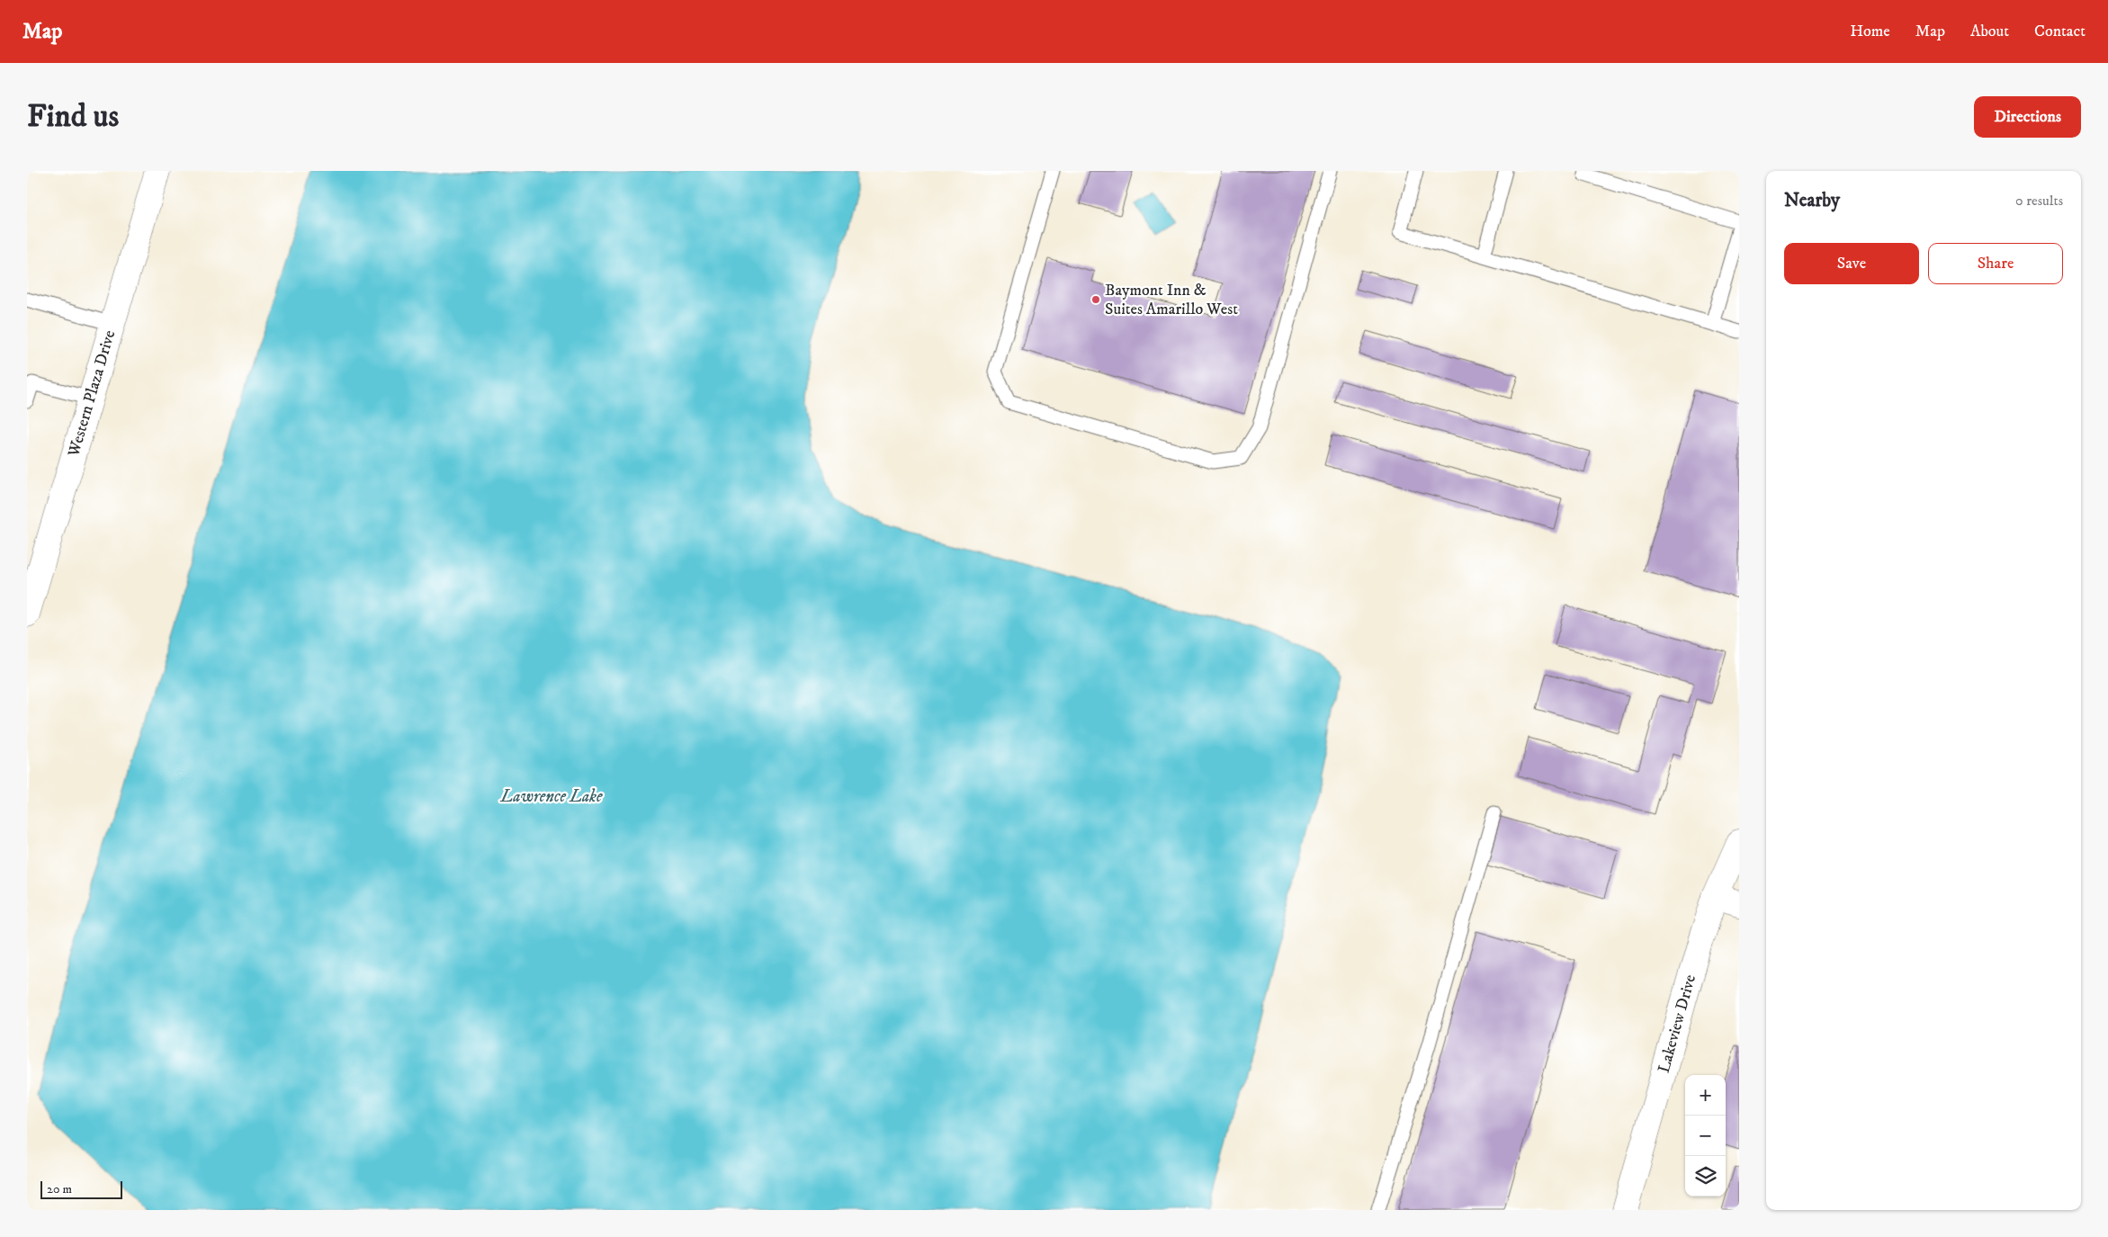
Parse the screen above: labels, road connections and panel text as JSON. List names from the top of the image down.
{
  "streets": {
    "street": ["Western Plaza Drive", "Lakeview Drive"]
  },
  "water": ["Lawrence Lake"],
  "places": ["Baymont Inn & Suites Amarillo West"],
  "scale_bar": "20 m",
  "page": {
    "header": "Map",
    "nav": [
      "Home",
      "Map",
      "About",
      "Contact"
    ],
    "buttons": [
      "Directions",
      ["Save", "Share"]
    ],
    "title": "Find us",
    "heading": ["Nearby", "0 results"],
    "map_buttons": ["+", "−"],
    "scale": "20 m"
  }
}
